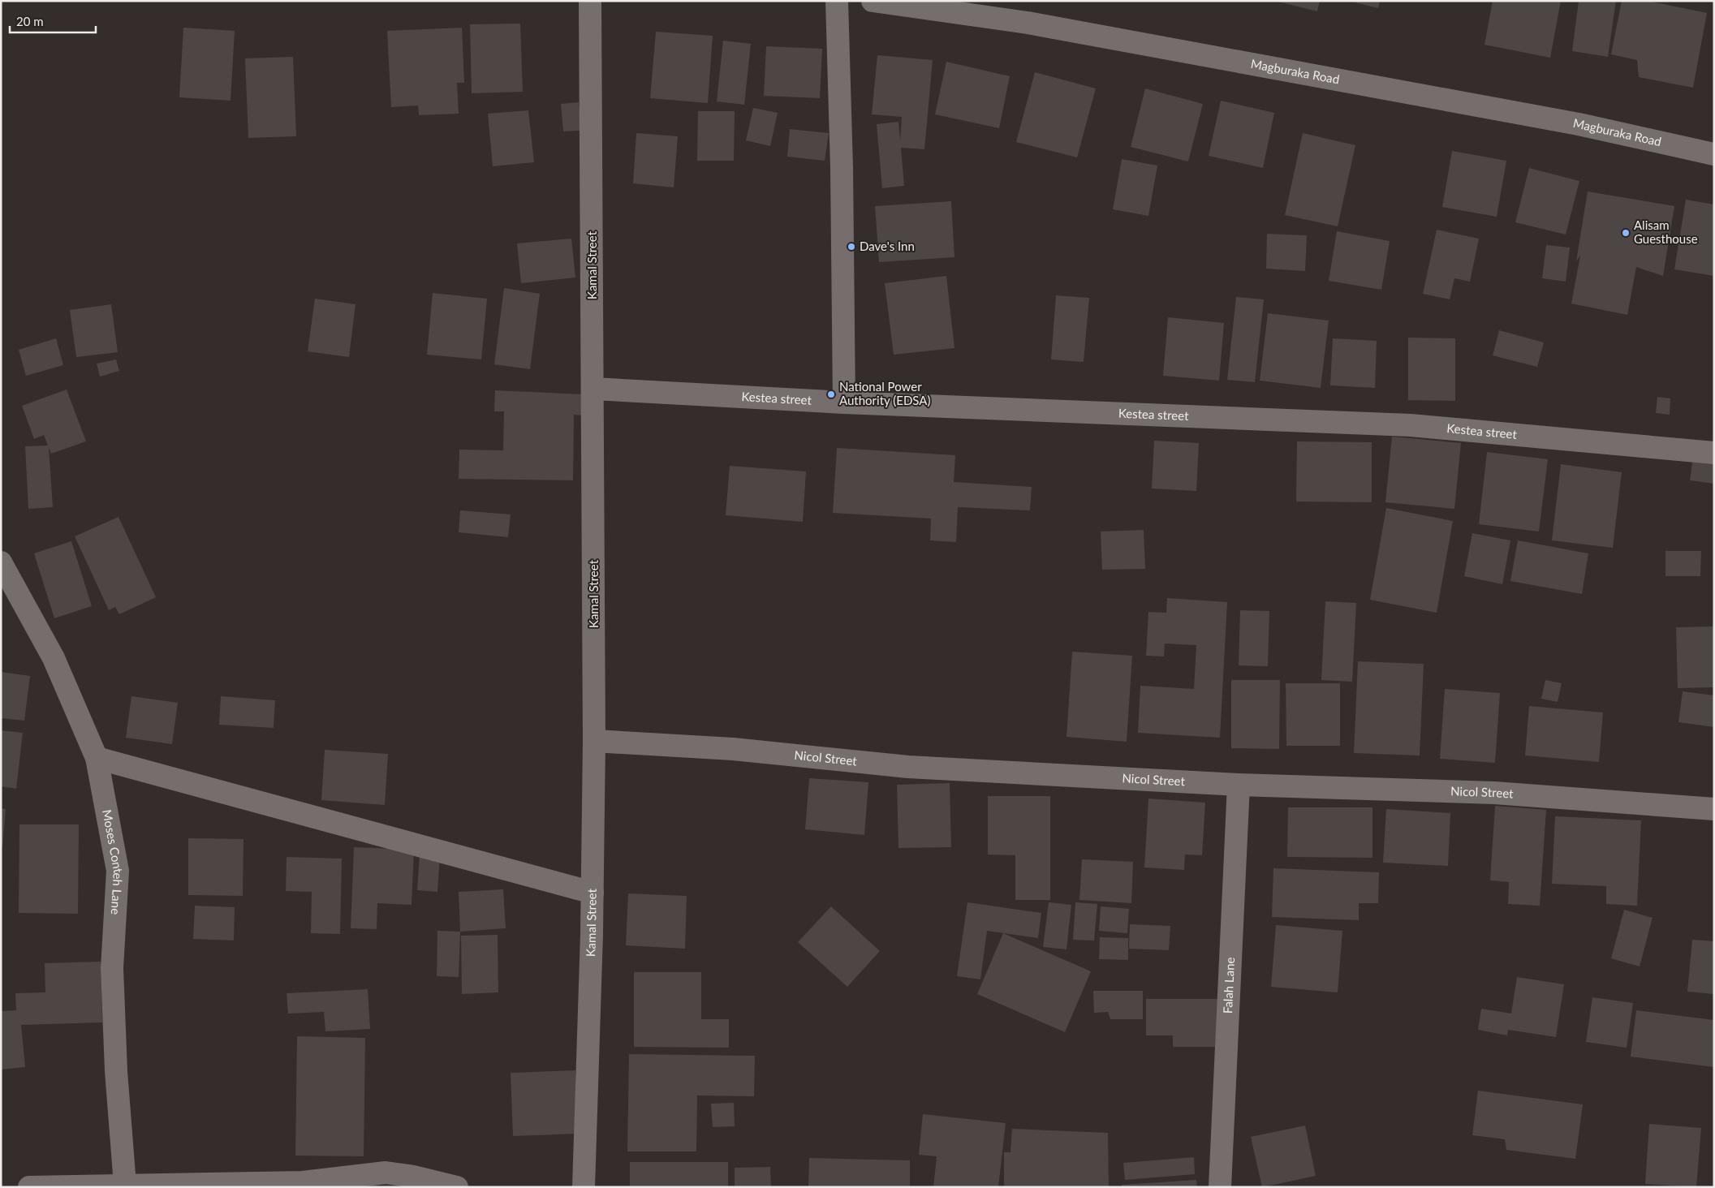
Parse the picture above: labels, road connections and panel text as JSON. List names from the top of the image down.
{
  "streets": {
    "street": [
      "Magburaka Road",
      "Kamal Street",
      "Kestea street",
      "Nicol Street",
      "Moses Conteh Lane",
      "Falah Lane"
    ]
  },
  "crossings": [
    ["Kamal Street", "Kestea street"],
    ["Kamal Street", "Nicol Street"],
    ["Nicol Street", "Falah Lane"]
  ],
  "places": ["Alisam Guesthouse", "Dave's Inn", "National Power Authority (EDSA)"],
  "scale_bar": "20 m"
}
